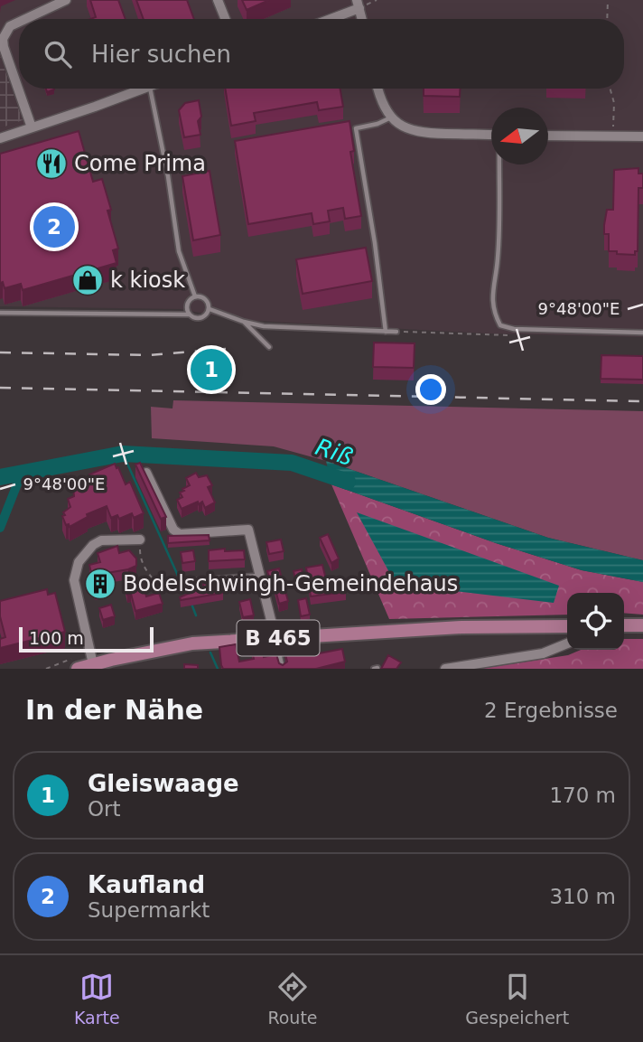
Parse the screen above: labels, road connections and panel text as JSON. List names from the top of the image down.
{
  "streets": {
    "main road": ["B 465"]
  },
  "water": ["Riß"],
  "places": {
    "restaurant": ["Come Prima"],
    "shop": ["k kiosk"],
    "building": ["Bodelschwingh-Gemeindehaus"]
  },
  "scale_bar": "100 m",
  "north": "left",
  "page": {
    "search": "Hier suchen",
    "pins": ["2", "1"],
    "scale": "100 m",
    "heading": ["In der Nähe", "2 Ergebnisse"],
    "list": [
      {
        "mark": "1",
        "name": "Gleiswaage",
        "note": "Ort",
        "value": "170 m"
      },
      {
        "mark": "2",
        "name": "Kaufland",
        "note": "Supermarkt",
        "value": "310 m"
      }
    ],
    "nav": ["Karte", "Route", "Gespeichert"]
  },
  "coordinates": ["9°48'00\"E"]
}
